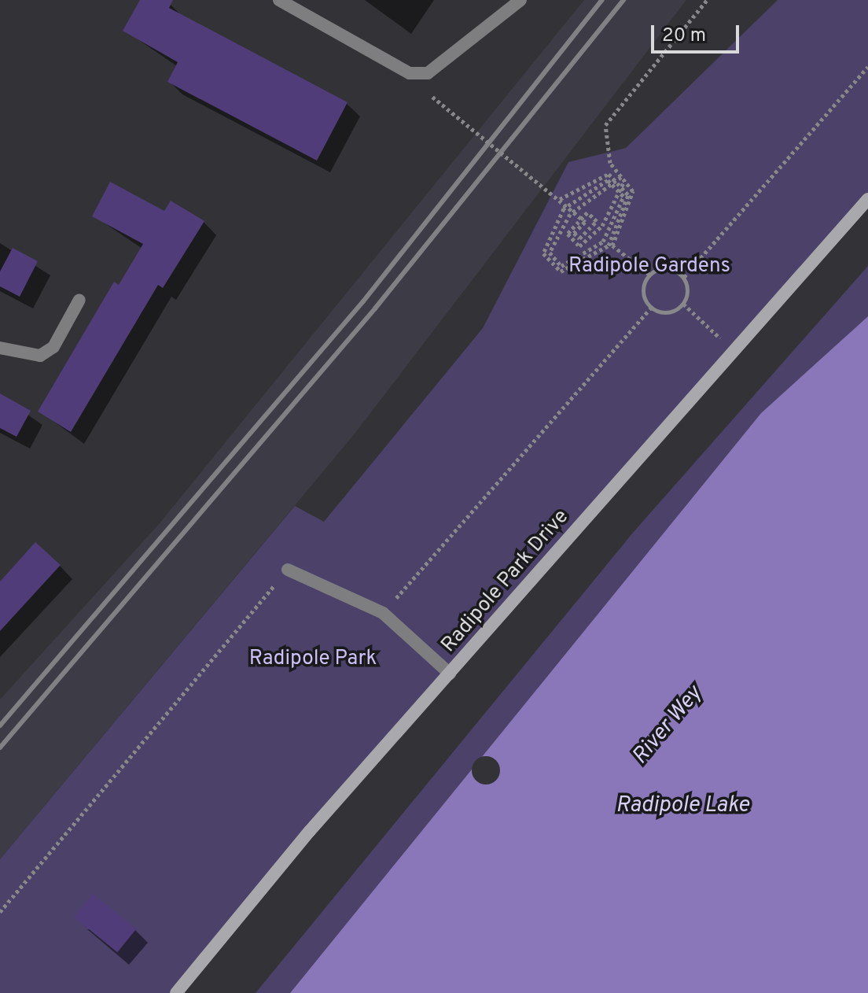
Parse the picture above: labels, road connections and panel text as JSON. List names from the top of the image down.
{
  "streets": {
    "street": ["Radipole Park Drive"]
  },
  "water": ["River Wey", "Radipole Lake"],
  "parks": ["Radipole Gardens", "Radipole Park"],
  "scale_bar": "20 m"
}
